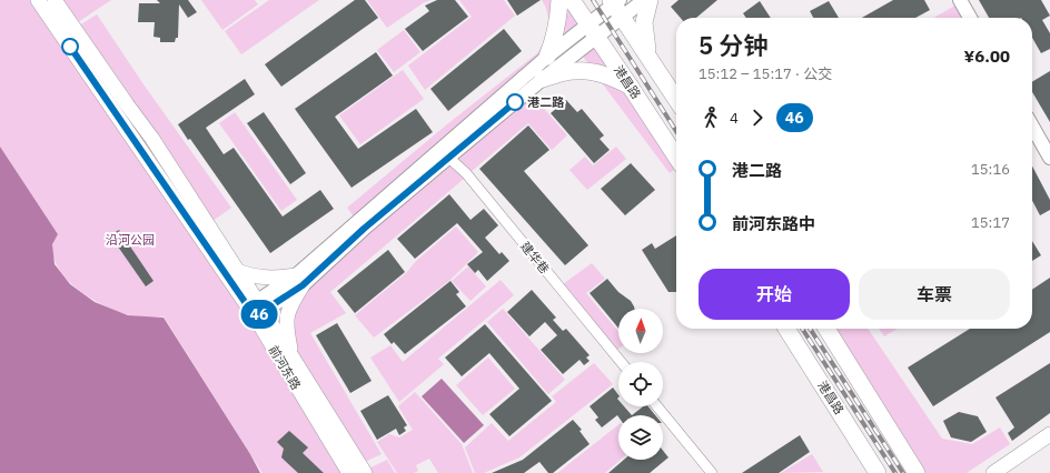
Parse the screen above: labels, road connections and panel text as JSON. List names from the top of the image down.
{
  "streets": {
    "main road": ["港昌路", "前河东路"],
    "street": ["建华巷"]
  },
  "parks": ["沿河公园"],
  "places": ["港二路"],
  "lines": ["bus line 46"],
  "north": "top",
  "page": {
    "on_map": "46",
    "heading": ["5 分钟", "15:12 – 15:17 · 公交", "¥6.00"],
    "legs": ["4", "46"],
    "list": [
      {
        "name": "港二路",
        "value": "15:16"
      },
      {
        "name": "前河东路中",
        "value": "15:17"
      }
    ],
    "buttons": ["开始", "车票"]
  }
}
